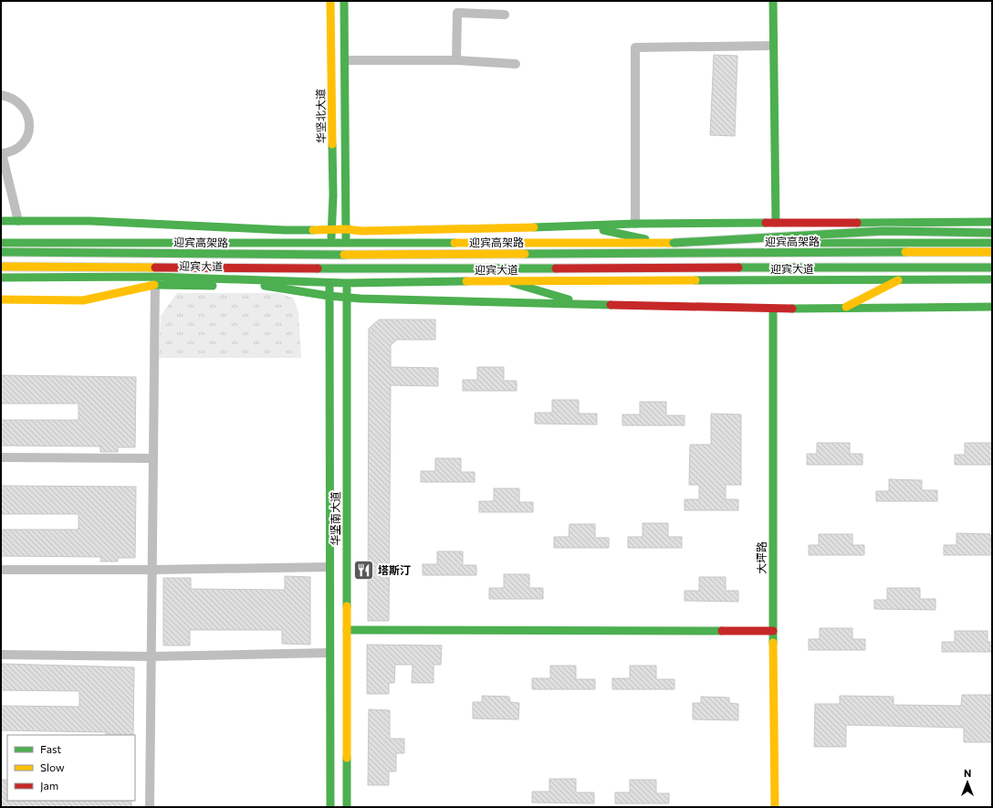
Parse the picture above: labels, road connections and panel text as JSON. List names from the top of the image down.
{
  "streets": {
    "main road": [
      "华坚北大道",
      "迎宾高架路",
      "迎宾大道",
      "华坚南大道",
      "大坪路"
    ]
  },
  "crossings": [
    ["华坚北大道", "华坚南大道"],
    ["迎宾大道", "华坚南大道"]
  ],
  "places": {
    "restaurant": ["塔斯汀"]
  },
  "legend": ["Fast", "Slow", "Jam"],
  "north": "top"
}
